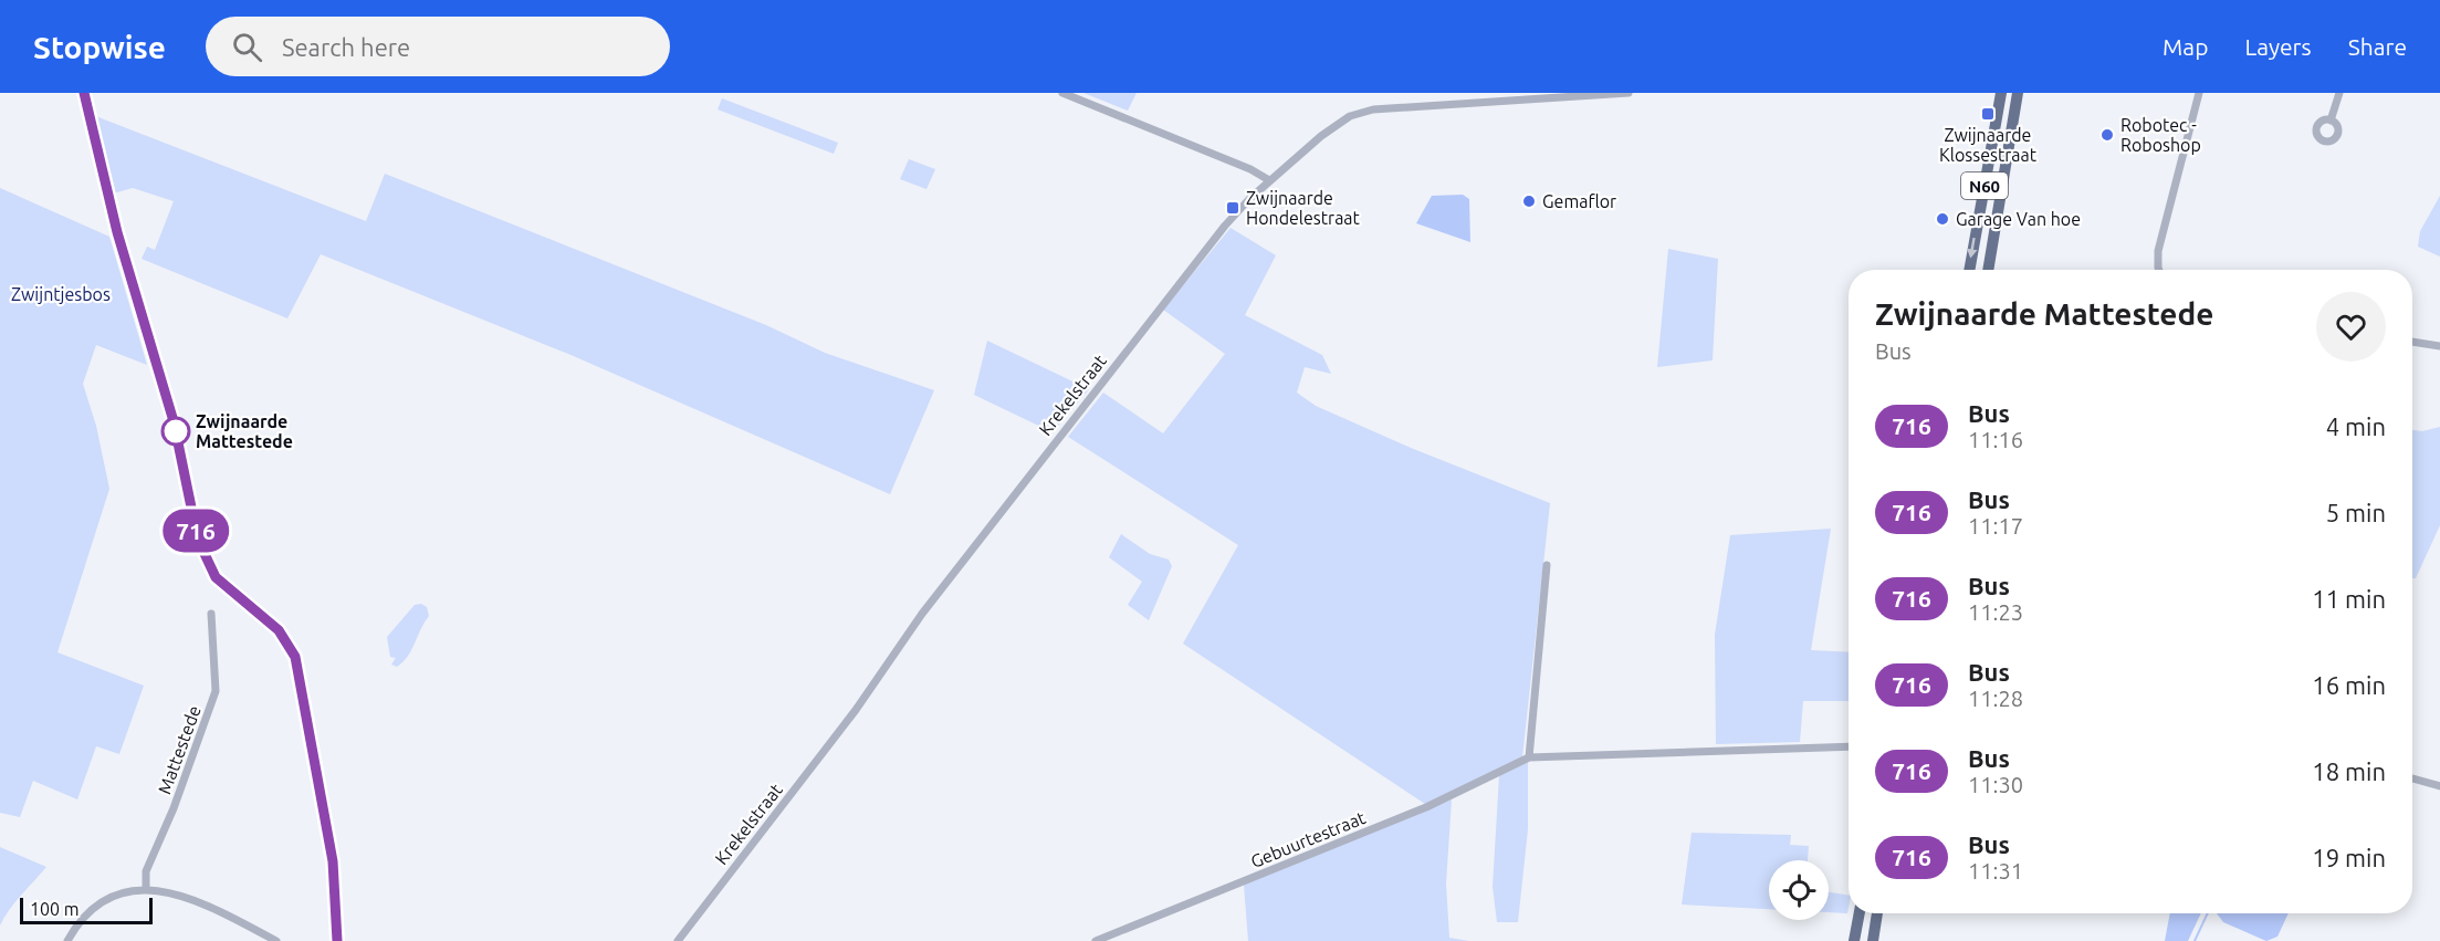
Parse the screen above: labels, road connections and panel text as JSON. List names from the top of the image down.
{
  "streets": {
    "highway": ["N60"],
    "street": ["Krekelstraat", "Mattestede", "Gebuurtestraat"]
  },
  "parks": ["Zwijntjesbos"],
  "places": {
    "transit": ["Zwijnaarde Klossestraat", "Zwijnaarde Hondelestraat"],
    "other": [
      "Robotec - Roboshop",
      "Gemaflor",
      "Garage Van hoe",
      "Zwijnaarde Mattestede"
    ]
  },
  "lines": ["bus line 716"],
  "scale_bar": "100 m",
  "page": {
    "header": "Stopwise",
    "search": "Search here",
    "nav": ["Map", "Layers", "Share"],
    "on_map": "716",
    "heading": ["Zwijnaarde Mattestede", "Bus"],
    "list": [
      {
        "mark": "716",
        "name": "Bus",
        "note": "11:16",
        "value": "4 min"
      },
      {
        "mark": "716",
        "name": "Bus",
        "note": "11:17",
        "value": "5 min"
      },
      {
        "mark": "716",
        "name": "Bus",
        "note": "11:23",
        "value": "11 min"
      },
      {
        "mark": "716",
        "name": "Bus",
        "note": "11:28",
        "value": "16 min"
      },
      {
        "mark": "716",
        "name": "Bus",
        "note": "11:30",
        "value": "18 min"
      },
      {
        "mark": "716",
        "name": "Bus",
        "note": "11:31",
        "value": "19 min"
      }
    ],
    "scale": "100 m"
  }
}
